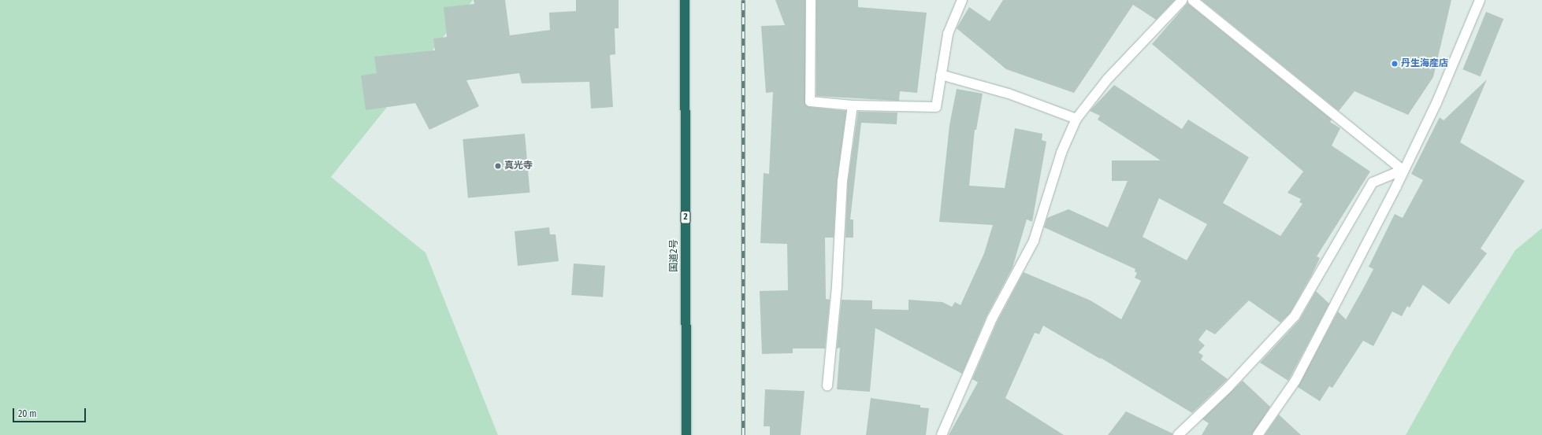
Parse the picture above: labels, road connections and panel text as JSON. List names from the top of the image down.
{
  "streets": {
    "highway": ["2", "国道2号"]
  },
  "places": ["丹生海産店", "真光寺"],
  "scale_bar": "20 m"
}
